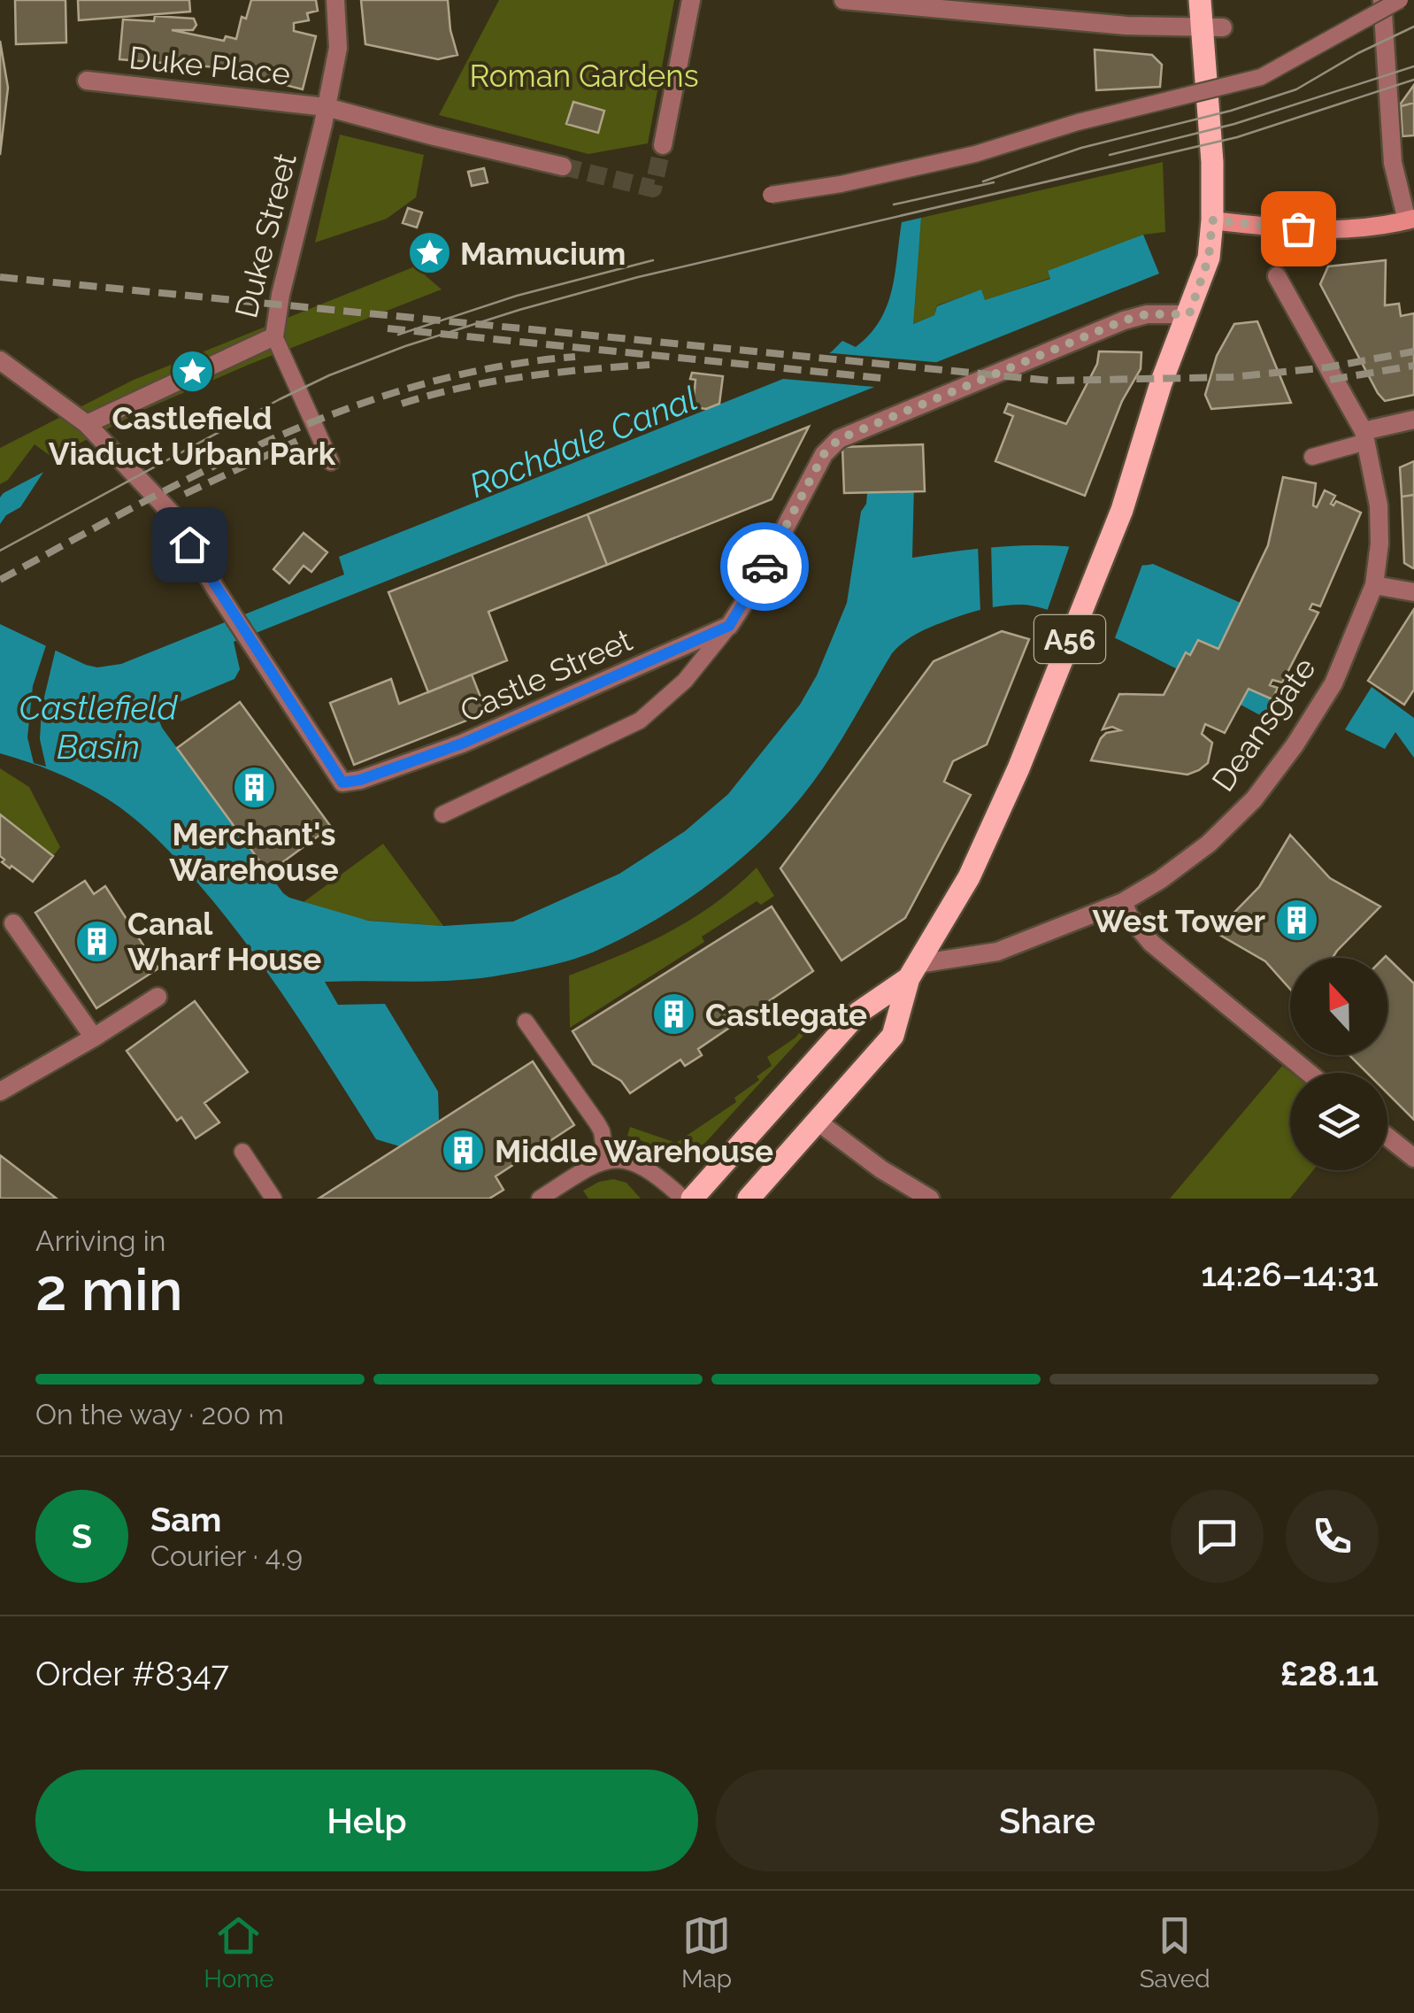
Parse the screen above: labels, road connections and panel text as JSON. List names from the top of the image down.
{
  "streets": {
    "main road": ["A56"],
    "street": [
      "Duke Place",
      "Duke Street",
      "Castle Street",
      "Deansgate"
    ]
  },
  "crossings": [
    ["Duke Place", "Duke Street"],
    ["Duke Street", "Castle Street"],
    ["A56", "Deansgate"]
  ],
  "water": ["Rochdale Canal", "Castlefield Basin"],
  "parks": ["Roman Gardens"],
  "places": {
    "place": ["Mamucium", "Castlefield Viaduct Urban Park"],
    "building": [
      "Merchant's Warehouse",
      "West Tower",
      "Canal Wharf House",
      "Castlegate",
      "Middle Warehouse"
    ]
  },
  "north": "top",
  "page": {
    "heading": ["2 min", "Arriving in", "14:26–14:31"],
    "panel": [
      "Sam",
      "Courier · 4.9",
      "Order #8347",
      "£28.11"
    ],
    "bar": "On the way · 200 m",
    "round": "S",
    "buttons": ["Help", "Share"],
    "tabs": ["Home", "Map", "Saved"]
  }
}
